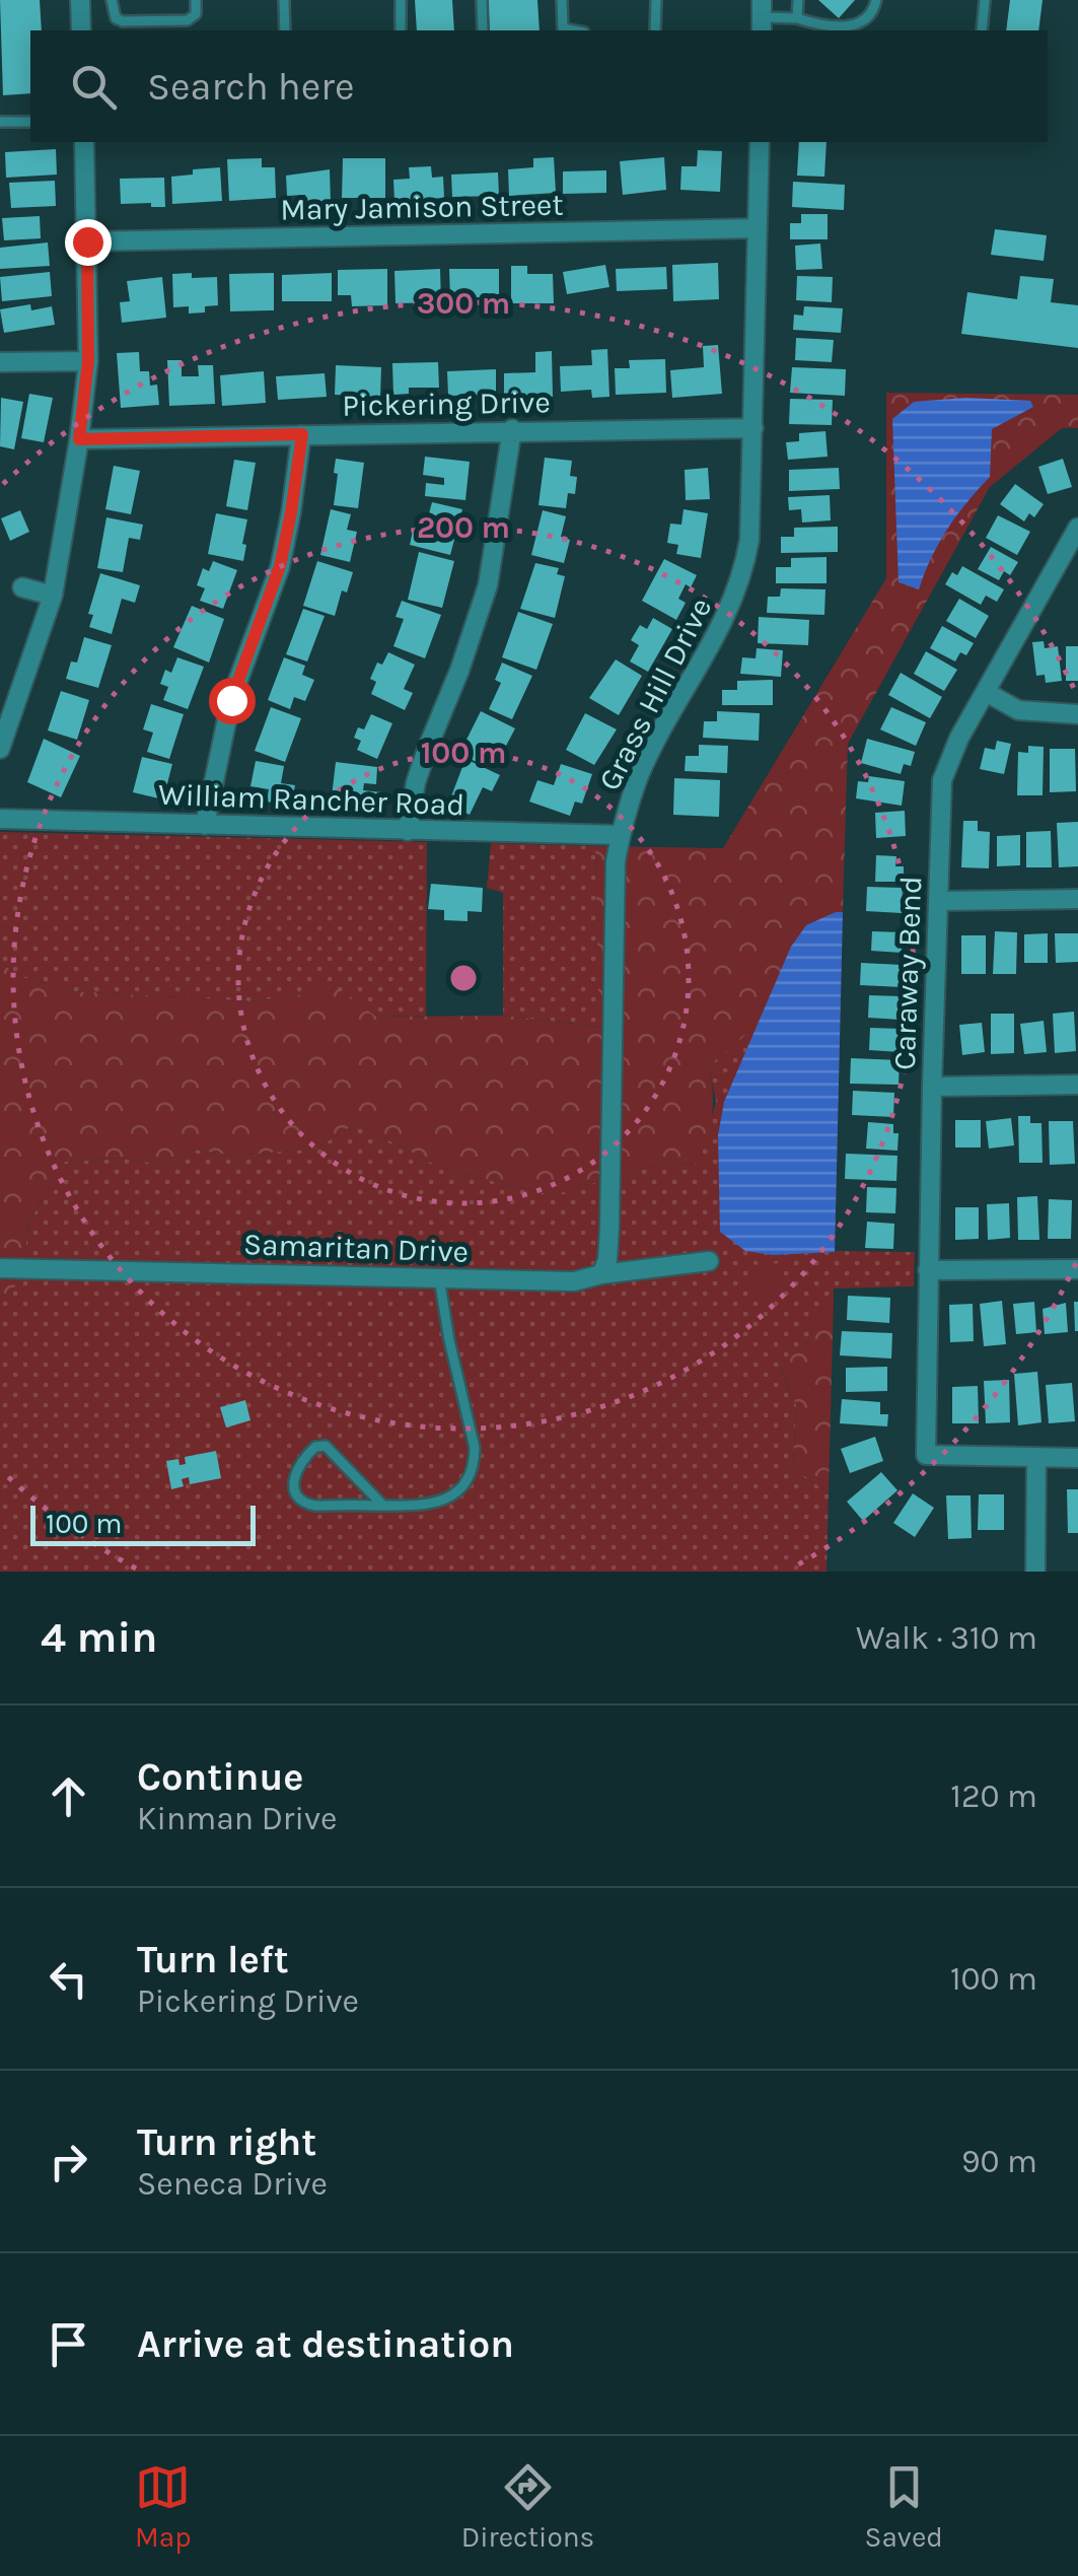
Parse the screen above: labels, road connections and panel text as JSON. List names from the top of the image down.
{
  "streets": {
    "street": [
      "Mary Jamison Street",
      "Pickering Drive",
      "Grass Hill Drive",
      "William Rancher Road",
      "Caraway Bend",
      "Samaritan Drive"
    ]
  },
  "crossings": [
    ["Mary Jamison Street", "Grass Hill Drive"],
    ["Pickering Drive", "Grass Hill Drive"],
    ["Grass Hill Drive", "William Rancher Road"],
    ["Grass Hill Drive", "Samaritan Drive"]
  ],
  "scale_bar": "100 m",
  "page": {
    "search": "Search here",
    "scale": "100 m",
    "heading": ["4 min", "Walk · 310 m"],
    "list": [
      ["Continue", "Kinman Drive", "120 m"],
      ["Turn left", "Pickering Drive", "100 m"],
      ["Turn right", "Seneca Drive", "90 m"],
      "Arrive at destination"
    ],
    "nav": ["Map", "Directions", "Saved"]
  },
  "rings": ["300 m", "200 m", "100 m"]
}
